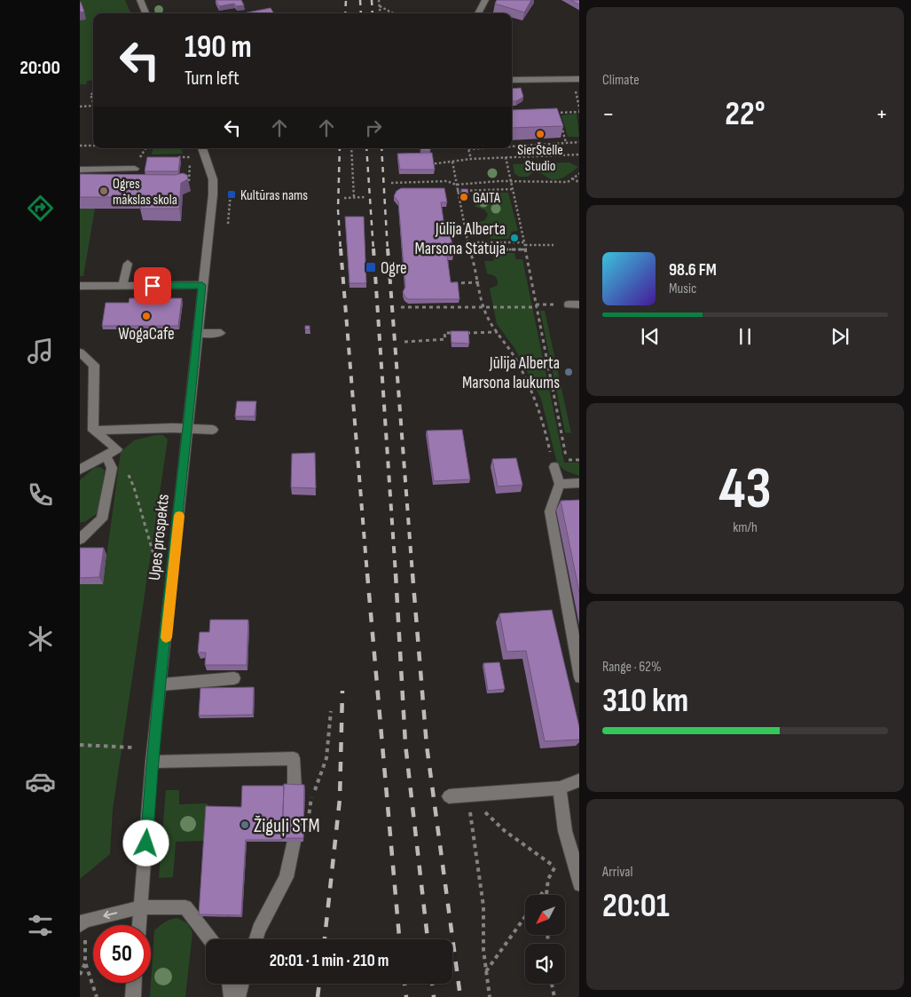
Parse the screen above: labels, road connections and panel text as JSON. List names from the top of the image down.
{
  "streets": {
    "main road": ["Upes prospekts"]
  },
  "places": {
    "other": [
      "SierŠtelle Studio",
      "Ogres mākslas skola",
      "GAITA",
      "Jūlija Alberta Marsona Statuja",
      "WogaCafe",
      "Jūlija Alberta Marsona laukums",
      "Žiguļi STM"
    ],
    "transit": ["Kultūras nams", "Ogre"]
  },
  "north": "bottom left",
  "page": {
    "tabs": "20:00",
    "tile": [
      "Climate",
      ["43", "km/h"],
      ["Range · 62%", "310 km"],
      ["Arrival", "20:01"]
    ],
    "turn": ["190 m", "Turn left"],
    "heat": ["−", "22°", "+"],
    "song": ["98.6 FM", "Music"],
    "limit": "50",
    "trip": "20:01 · 1 min · 210 m"
  }
}
